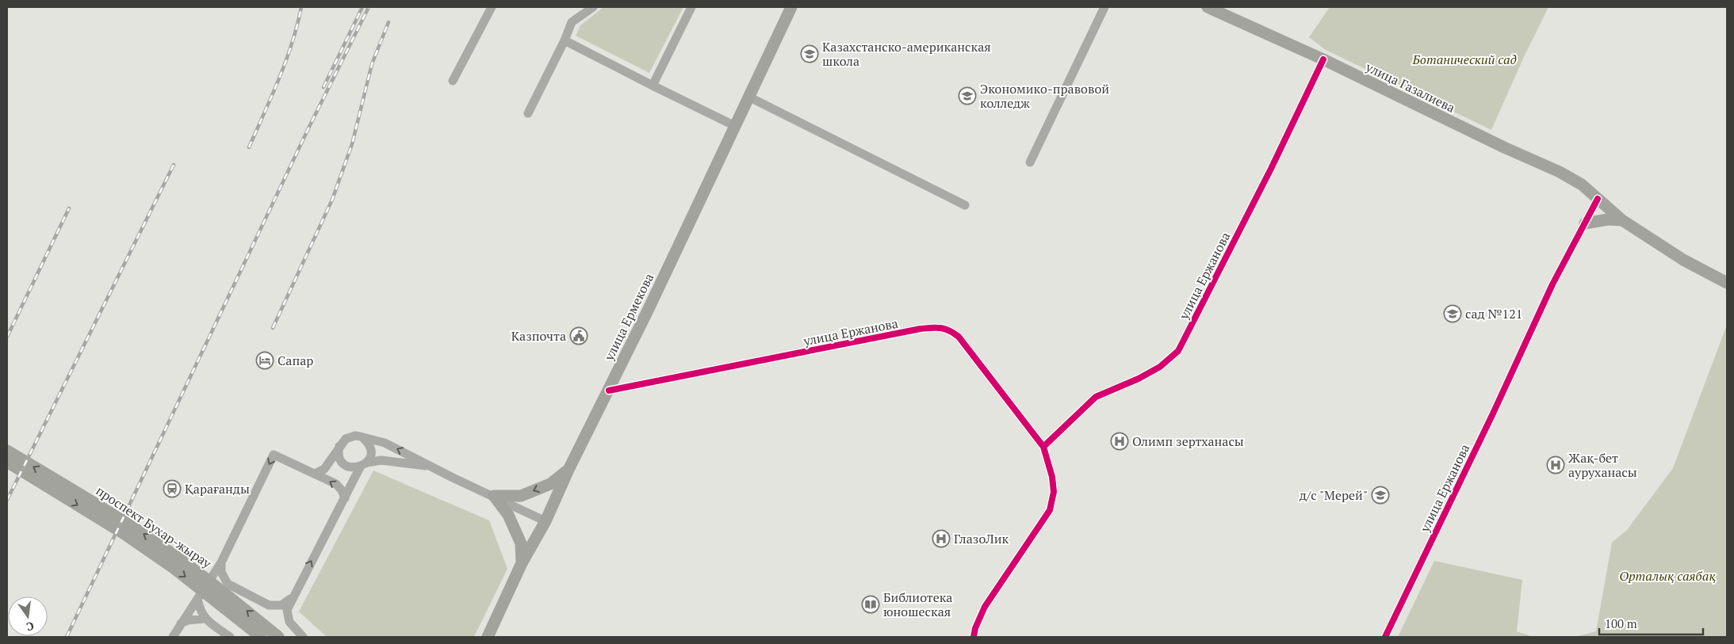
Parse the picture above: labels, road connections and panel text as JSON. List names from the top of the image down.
{
  "streets": {
    "main road": ["улица Газалиева", "улица Ермекова", "проспект Бухар-жырау"],
    "street": ["улица Ержанова"]
  },
  "crossings": [
    ["улица Газалиева", "улица Ержанова"],
    ["улица Ержанова", "улица Ермекова"]
  ],
  "parks": ["Ботанический сад", "Орталық саябақ"],
  "places": {
    "school or university": [
      "Казахстанско-американская школа",
      "Экономико-правовой колледж",
      "сад №121",
      "д/с \"Мерей\""
    ],
    "public building": ["Казпочта"],
    "hotel": ["Сапар"],
    "hospital": ["Олимп зертханасы", "Жақ-бет ауруханасы", "ГлазоЛик"],
    "station": ["Қарағанды"],
    "library": ["Библиотека юношеская"]
  },
  "scale_bar": "100 m",
  "north": "bottom"
}
